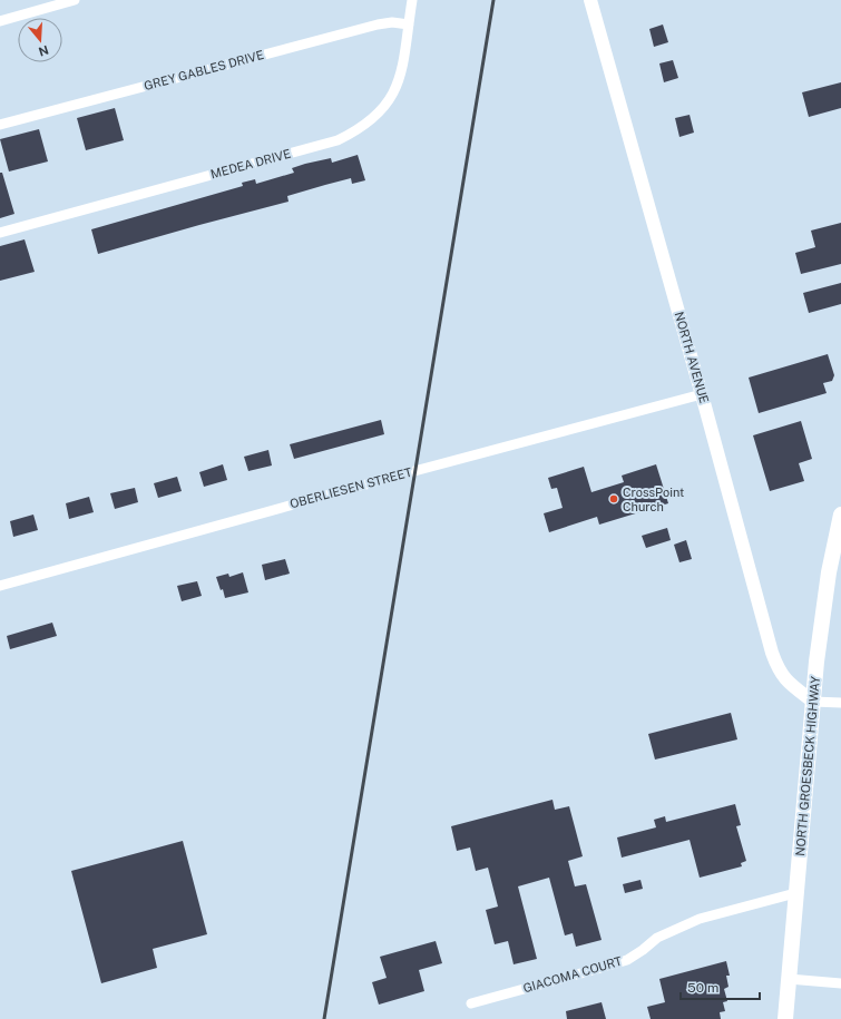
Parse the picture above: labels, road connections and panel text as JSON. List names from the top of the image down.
{
  "streets": {
    "main road": ["NORTH AVENUE", "NORTH GROESBECK HIGHWAY"],
    "street": [
      "GREY GABLES DRIVE",
      "MEDEA DRIVE",
      "OBERLIESEN STREET",
      "GIACOMA COURT"
    ]
  },
  "crossings": [
    ["GREY GABLES DRIVE", "MEDEA DRIVE"],
    ["NORTH AVENUE", "OBERLIESEN STREET"],
    ["NORTH AVENUE", "NORTH GROESBECK HIGHWAY"],
    ["NORTH GROESBECK HIGHWAY", "GIACOMA COURT"]
  ],
  "places": ["CrossPoint Church"],
  "scale_bar": "50 m",
  "north": "bottom"
}
